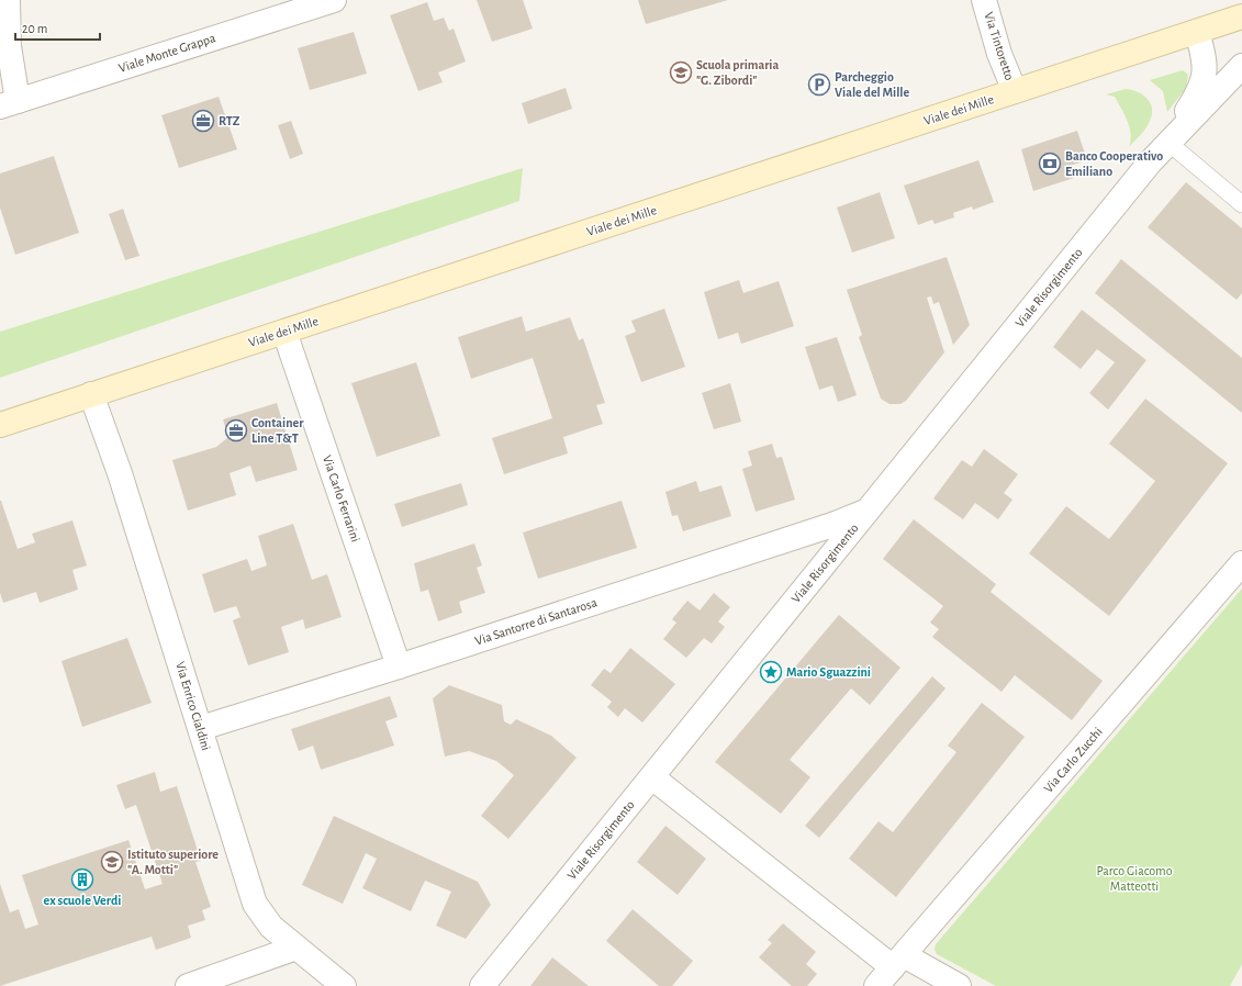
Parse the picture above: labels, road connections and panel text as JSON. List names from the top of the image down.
{
  "streets": {
    "main road": ["Viale dei Mille"],
    "street": [
      "Via Tintoretto",
      "Viale Monte Grappa",
      "Viale Risorgimento",
      "Via Carlo Ferrarini",
      "Via Santorre di Santarosa",
      "Via Enrico Cialdini",
      "Via Carlo Zucchi"
    ]
  },
  "crossings": [
    ["Via Tintoretto", "Viale dei Mille"],
    ["Viale dei Mille", "Viale Risorgimento"],
    ["Viale dei Mille", "Via Carlo Ferrarini"],
    ["Viale dei Mille", "Via Enrico Cialdini"],
    ["Viale Risorgimento", "Via Santorre di Santarosa"],
    ["Via Carlo Ferrarini", "Via Santorre di Santarosa"],
    ["Via Santorre di Santarosa", "Via Enrico Cialdini"]
  ],
  "parks": ["Parco Giacomo Matteotti"],
  "places": {
    "school or university": ["Scuola primaria \"G. Zibordi\"", "Istituto superiore \"A. Motti\""],
    "parking": ["Parcheggio Viale del Mille"],
    "office": ["RTZ", "Container Line T&T"],
    "bank": ["Banco Cooperativo Emiliano"],
    "place": ["Mario Sguazzini"],
    "building": ["ex scuole Verdi"]
  },
  "scale_bar": "20 m"
}
